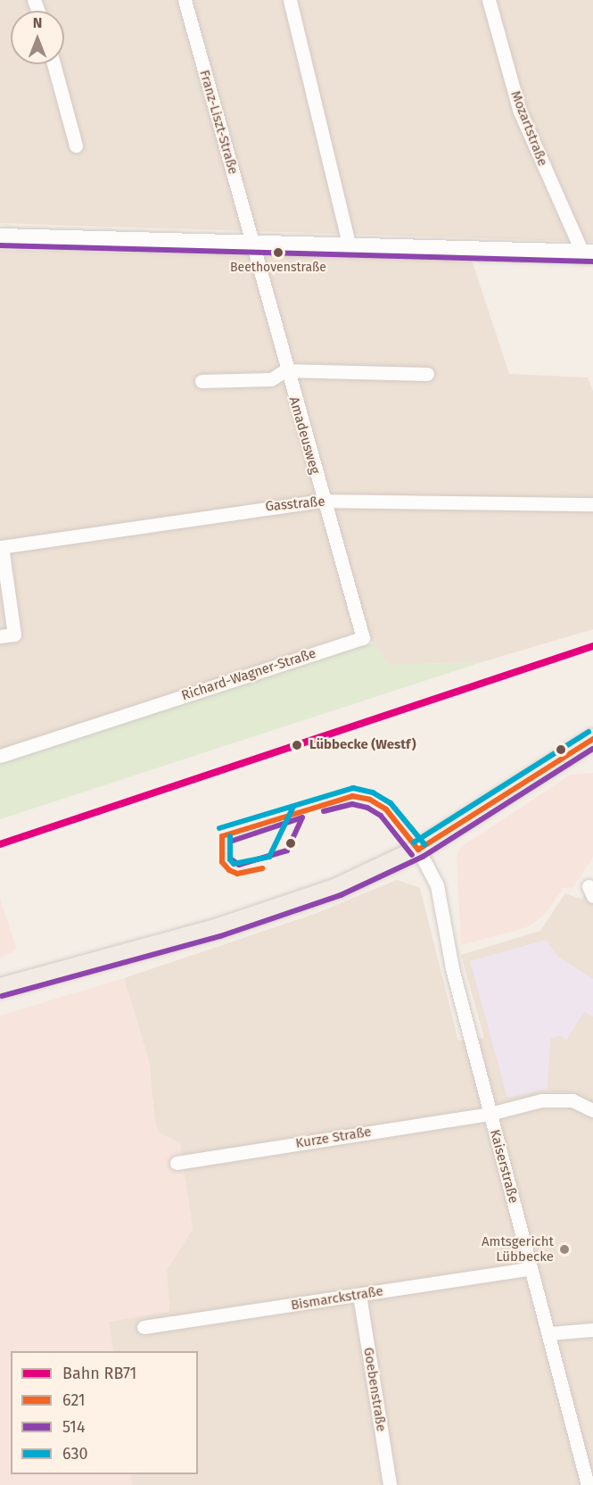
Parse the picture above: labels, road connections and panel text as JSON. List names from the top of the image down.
{
  "streets": {
    "street": [
      "Franz-Liszt-Straße",
      "Mozartstraße",
      "Amadeusweg",
      "Gasstraße",
      "Richard-Wagner-Straße",
      "Kurze Straße",
      "Kaiserstraße",
      "Bismarckstraße",
      "Goebenstraße"
    ]
  },
  "crossings": [
    ["Franz-Liszt-Straße", "Amadeusweg"],
    ["Amadeusweg", "Gasstraße"],
    ["Amadeusweg", "Richard-Wagner-Straße"],
    ["Gasstraße", "Richard-Wagner-Straße"],
    ["Kurze Straße", "Kaiserstraße"],
    ["Kaiserstraße", "Bismarckstraße"],
    ["Bismarckstraße", "Goebenstraße"]
  ],
  "places": ["Beethovenstraße", "Lübbecke (Westf)", "Amtsgericht Lübbecke"],
  "lines": [
    "transit line 514",
    "rail line RB71",
    "transit line 630",
    "transit line 621"
  ],
  "legend": [
    "Bahn RB71",
    "621",
    "514",
    "630"
  ],
  "north": "top"
}
